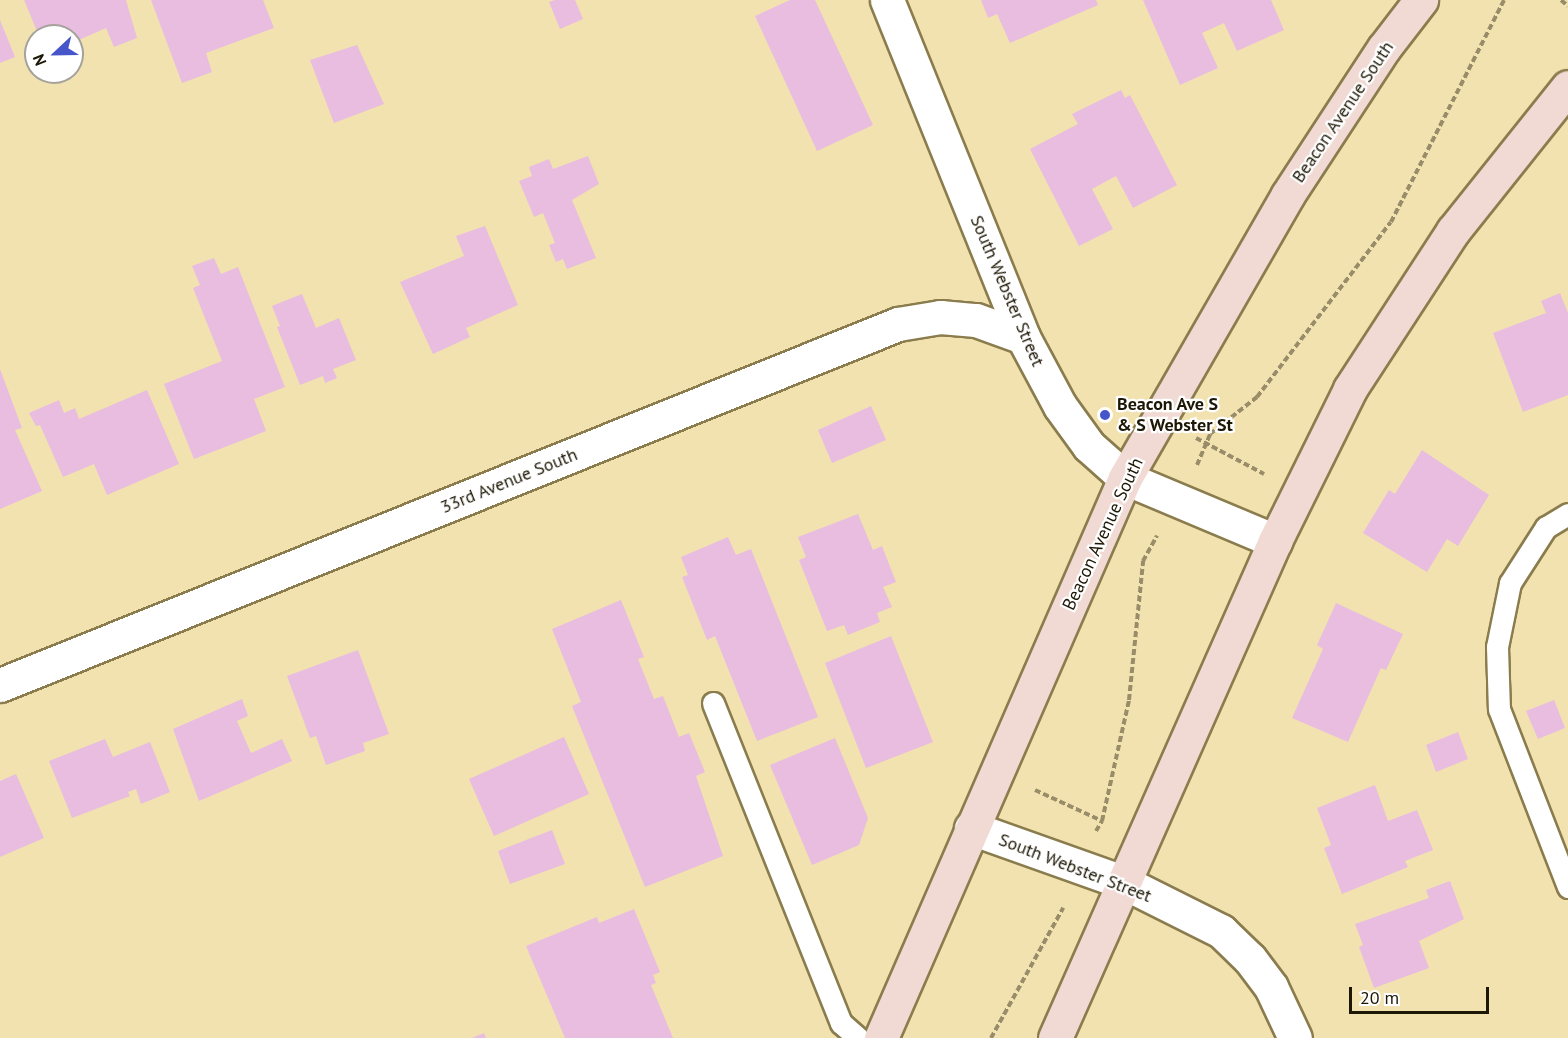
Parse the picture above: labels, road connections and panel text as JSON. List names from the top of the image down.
{
  "streets": {
    "main road": ["Beacon Avenue South"],
    "street": ["South Webster Street", "33rd Avenue South"]
  },
  "crossings": [
    ["Beacon Avenue South", "South Webster Street"],
    ["South Webster Street", "33rd Avenue South"]
  ],
  "places": ["Beacon Ave S & S Webster St"],
  "scale_bar": "20 m",
  "north": "left"
}
